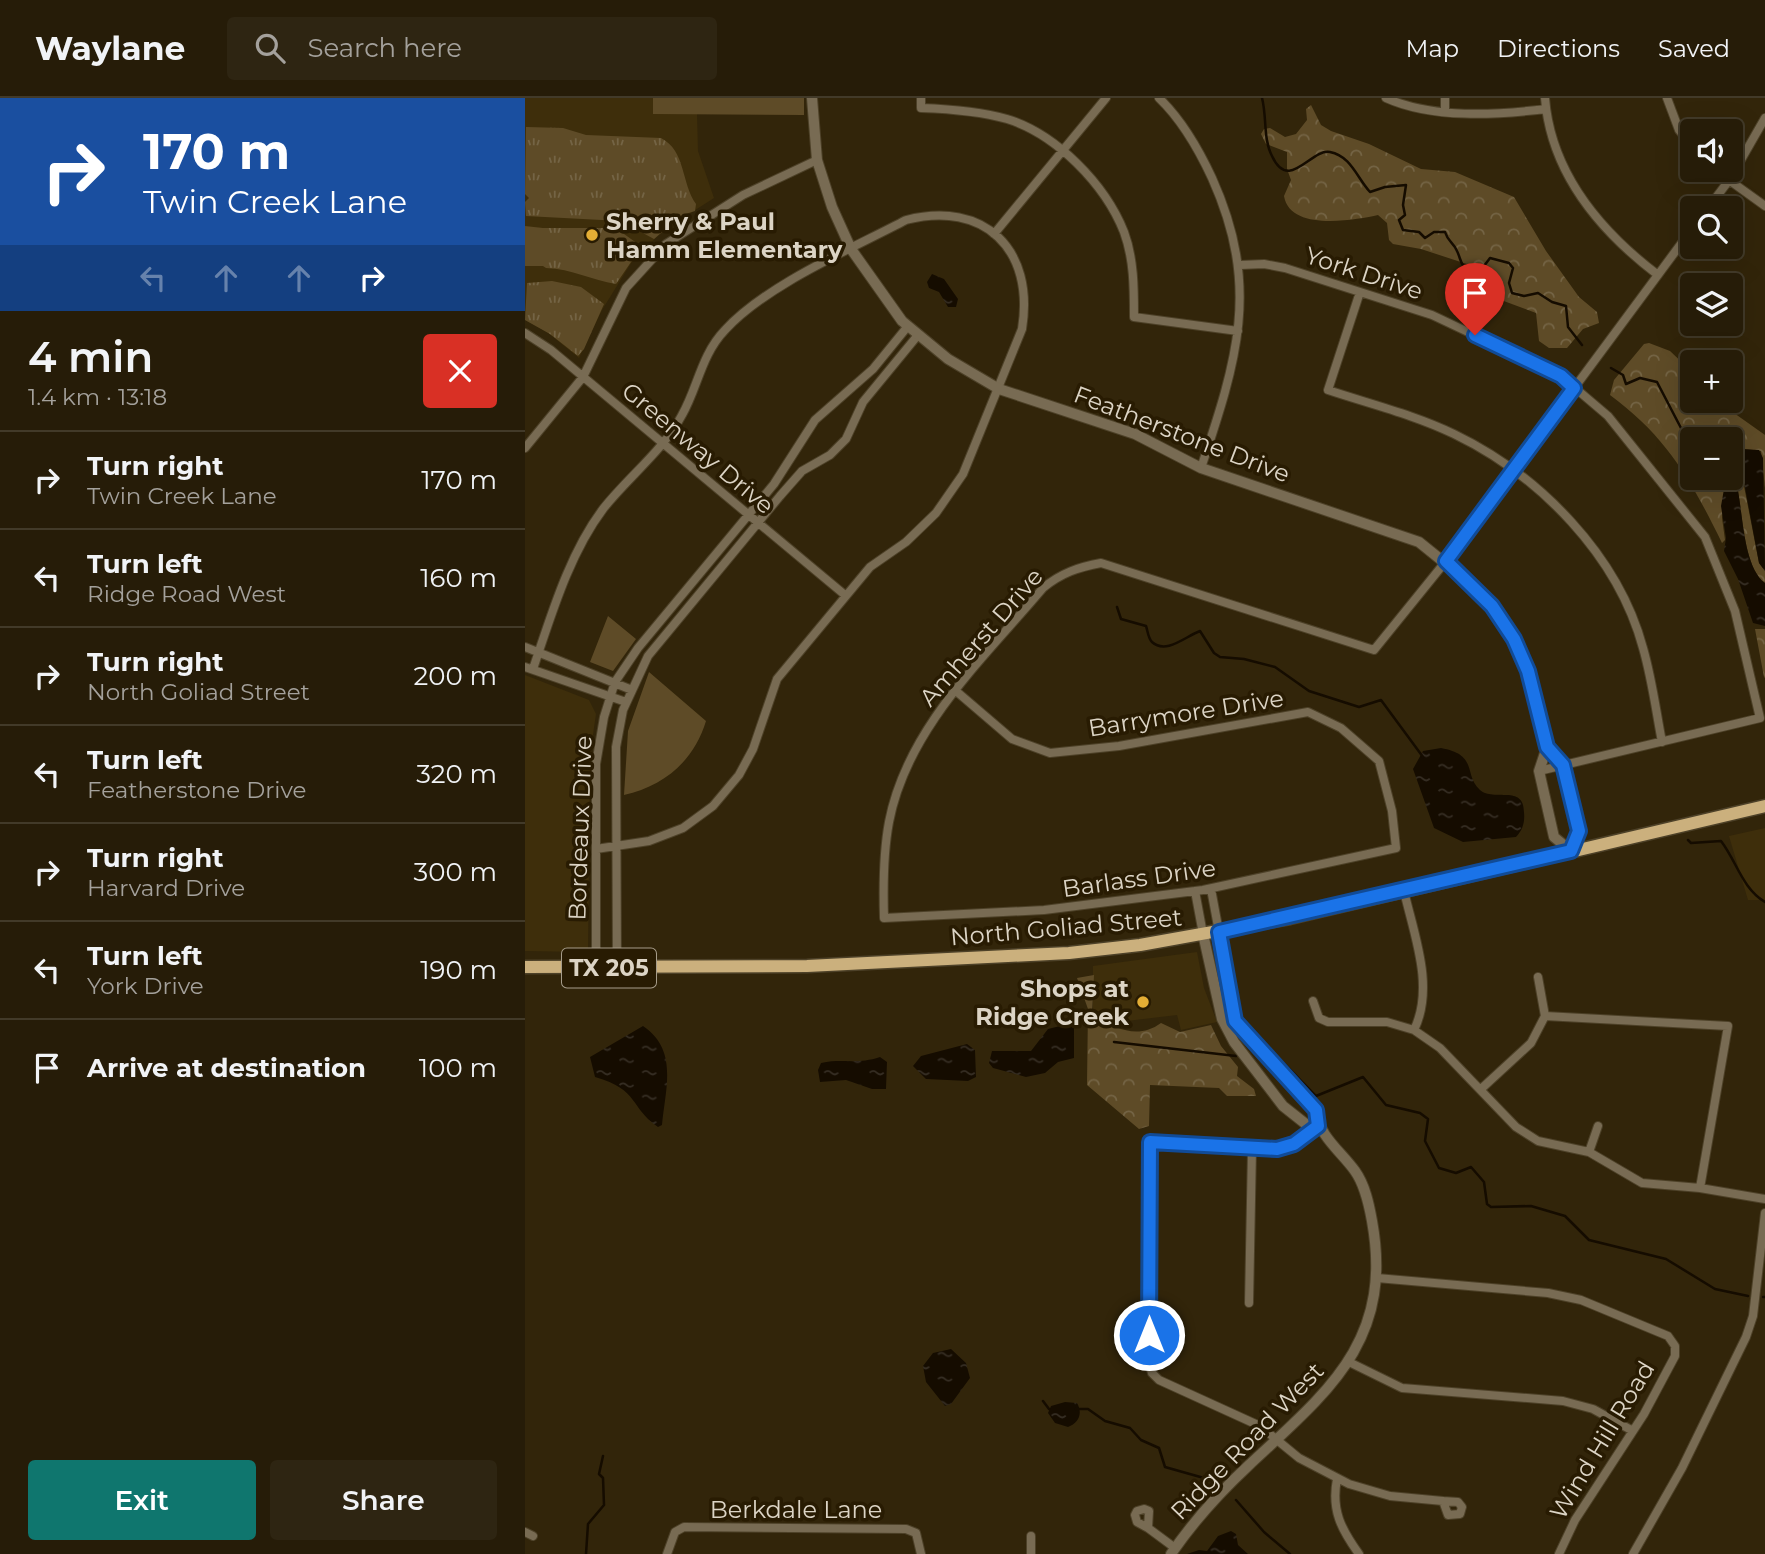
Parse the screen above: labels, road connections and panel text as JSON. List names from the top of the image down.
{
  "streets": {
    "main road": ["North Goliad Street", "TX 205"],
    "street": [
      "York Drive",
      "Featherstone Drive",
      "Greenway Drive",
      "Amherst Drive",
      "Barrymore Drive",
      "Bordeaux Drive",
      "Barlass Drive",
      "Wind Hill Road",
      "Ridge Road West",
      "Berkdale Lane"
    ]
  },
  "crossings": [
    ["Featherstone Drive", "Amherst Drive"],
    ["Featherstone Drive", "Bordeaux Drive"],
    ["Featherstone Drive", "North Goliad Street"],
    ["Greenway Drive", "Bordeaux Drive"],
    ["Amherst Drive", "Barrymore Drive"],
    ["Amherst Drive", "Barlass Drive"],
    ["Barrymore Drive", "Barlass Drive"],
    ["Bordeaux Drive", "North Goliad Street"],
    ["Barlass Drive", "Ridge Road West"],
    ["North Goliad Street", "Ridge Road West"],
    ["Wind Hill Road", "Ridge Road West"]
  ],
  "places": ["Sherry & Paul Hamm Elementary", "Shops at Ridge Creek"],
  "page": {
    "header": "Waylane",
    "search": "Search here",
    "nav": ["Map", "Directions", "Saved"],
    "turn": ["170 m", "Twin Creek Lane"],
    "map_buttons": ["+", "−"],
    "heading": ["4 min", "1.4 km · 13:18"],
    "list": [
      {
        "name": "Turn right",
        "note": "Twin Creek Lane",
        "value": "170 m"
      },
      {
        "name": "Turn left",
        "note": "Ridge Road West",
        "value": "160 m"
      },
      {
        "name": "Turn right",
        "note": "North Goliad Street",
        "value": "200 m"
      },
      {
        "name": "Turn left",
        "note": "Featherstone Drive",
        "value": "320 m"
      },
      {
        "name": "Turn right",
        "note": "Harvard Drive",
        "value": "300 m"
      },
      {
        "name": "Turn left",
        "note": "York Drive",
        "value": "190 m"
      },
      {
        "name": "Arrive at destination",
        "value": "100 m"
      }
    ],
    "buttons": ["Exit", "Share"]
  }
}
